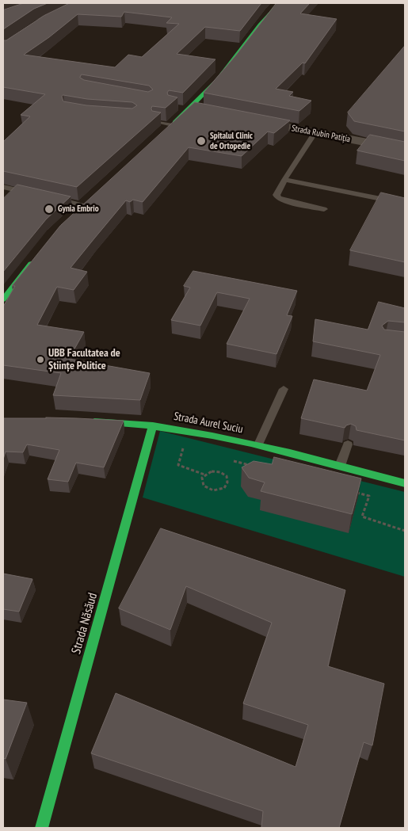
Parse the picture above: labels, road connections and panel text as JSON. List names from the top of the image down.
{
  "streets": {
    "street": ["Strada Rubin Patiția", "Strada Aurel Suciu", "Strada Năsăud"]
  },
  "crossings": [
    ["Strada Aurel Suciu", "Strada Năsăud"]
  ],
  "places": ["Spitalul Clinic de Ortopedie", "Gynia Embrio", "UBB Facultatea de Științe Politice"]
}
